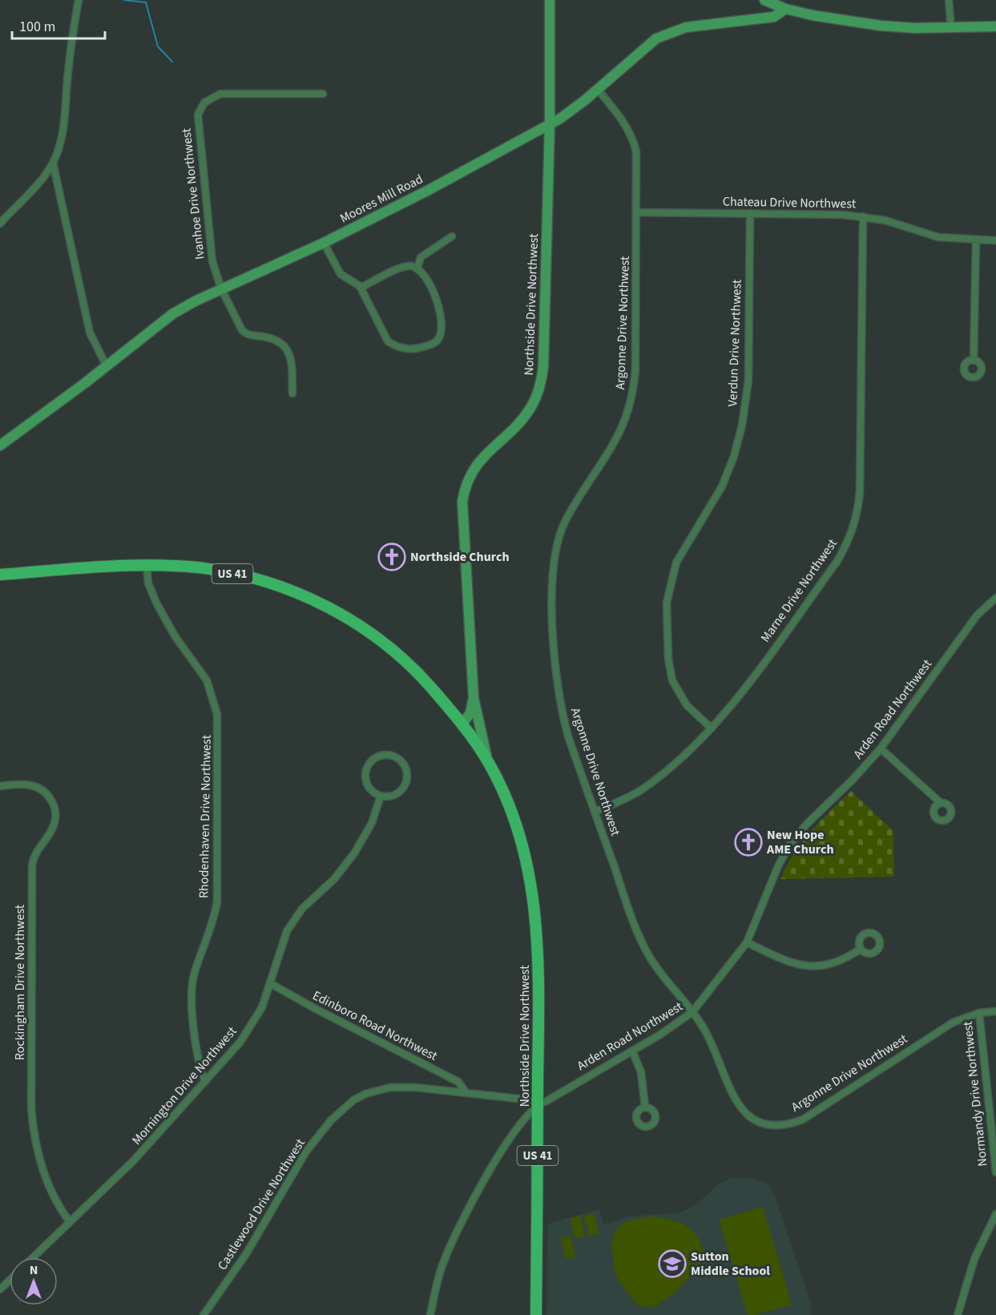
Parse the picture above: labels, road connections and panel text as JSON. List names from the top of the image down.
{
  "streets": {
    "main road": ["Northside Drive Northwest", "US 41"],
    "street": [
      "Ivanhoe Drive Northwest",
      "Moores Mill Road",
      "Chateau Drive Northwest",
      "Argonne Drive Northwest",
      "Verdun Drive Northwest",
      "Marne Drive Northwest",
      "Arden Road Northwest",
      "Rhodenhaven Drive Northwest",
      "Rockingham Drive Northwest",
      "Edinboro Road Northwest",
      "Mornington Drive Northwest",
      "Normandy Drive Northwest",
      "Castlewood Drive Northwest"
    ]
  },
  "crossings": [
    ["Ivanhoe Drive Northwest", "Moores Mill Road"],
    ["Moores Mill Road", "Northside Drive Northwest"],
    ["Moores Mill Road", "Argonne Drive Northwest"],
    ["Chateau Drive Northwest", "Argonne Drive Northwest"],
    ["Chateau Drive Northwest", "Verdun Drive Northwest"],
    ["Chateau Drive Northwest", "Marne Drive Northwest"],
    ["Northside Drive Northwest", "US 41"],
    ["Northside Drive Northwest", "Arden Road Northwest"],
    ["Northside Drive Northwest", "Castlewood Drive Northwest"],
    ["Argonne Drive Northwest", "Marne Drive Northwest"],
    ["Argonne Drive Northwest", "Arden Road Northwest"],
    ["Argonne Drive Northwest", "Normandy Drive Northwest"],
    ["Verdun Drive Northwest", "Marne Drive Northwest"],
    ["US 41", "Rhodenhaven Drive Northwest"],
    ["Arden Road Northwest", "Castlewood Drive Northwest"],
    ["Rhodenhaven Drive Northwest", "Mornington Drive Northwest"],
    ["Rockingham Drive Northwest", "Mornington Drive Northwest"],
    ["Edinboro Road Northwest", "Mornington Drive Northwest"],
    ["Edinboro Road Northwest", "Castlewood Drive Northwest"]
  ],
  "places": {
    "church": ["Northside Church", "New Hope AME Church"],
    "school or university": ["Sutton Middle School"]
  },
  "scale_bar": "100 m",
  "north": "top"
}
